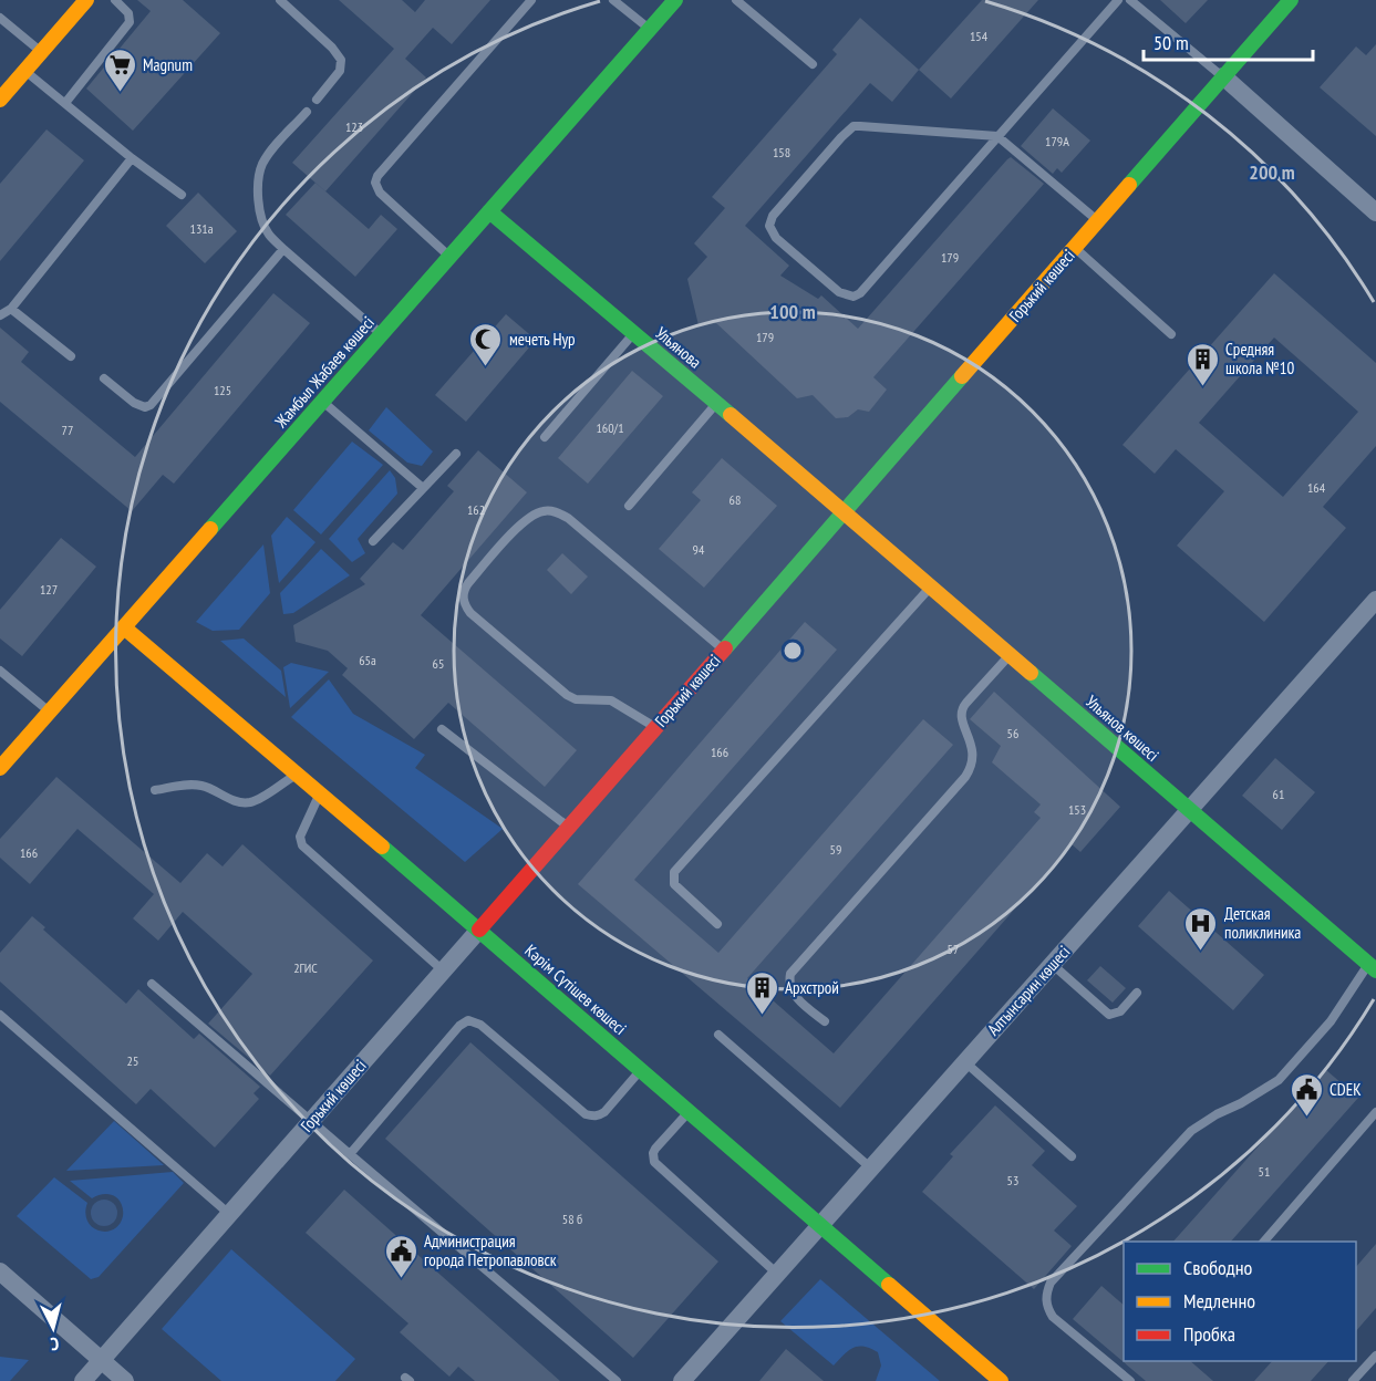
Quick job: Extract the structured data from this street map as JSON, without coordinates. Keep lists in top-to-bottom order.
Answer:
{
  "streets": {
    "main road": [
      "Горький көшесі",
      "Ульянова",
      "Жамбыл Жабаев көшесі",
      "Ульянов көшесі",
      "Кәрім Сүтішев көшесі"
    ],
    "street": ["Алтынсарин көшесі"]
  },
  "crossings": [
    ["Горький көшесі", "Ульянова"],
    ["Горький көшесі", "Ульянов көшесі"],
    ["Горький көшесі", "Кәрім Сүтішев көшесі"],
    ["Ульянова", "Жамбыл Жабаев көшесі"],
    ["Ульянова", "Ульянов көшесі"],
    ["Жамбыл Жабаев көшесі", "Кәрім Сүтішев көшесі"],
    ["Ульянов көшесі", "Алтынсарин көшесі"],
    ["Кәрім Сүтішев көшесі", "Алтынсарин көшесі"]
  ],
  "places": {
    "supermarket": ["Magnum"],
    "mosque": ["мечеть Нур"],
    "building": ["Средняя школа №10", "Архстрой"],
    "hospital": ["Детская поликлиника"],
    "public building": ["CDEK", "Администрация города Петропавловск"]
  },
  "house_numbers": [
    "154",
    "123",
    "179А",
    "158",
    "131а",
    "179",
    "179",
    "125",
    "160/1",
    "77",
    "164",
    "68",
    "162",
    "94",
    "127",
    "65а",
    "65",
    "56",
    "166",
    "61",
    "153",
    "59",
    "166",
    "57",
    "2ГИС",
    "25",
    "51",
    "53",
    "58 б"
  ],
  "legend": ["Свободно", "Медленно", "Пробка"],
  "scale_bar": "50 m",
  "north": "bottom",
  "rings": ["200 m", "100 m"]
}
